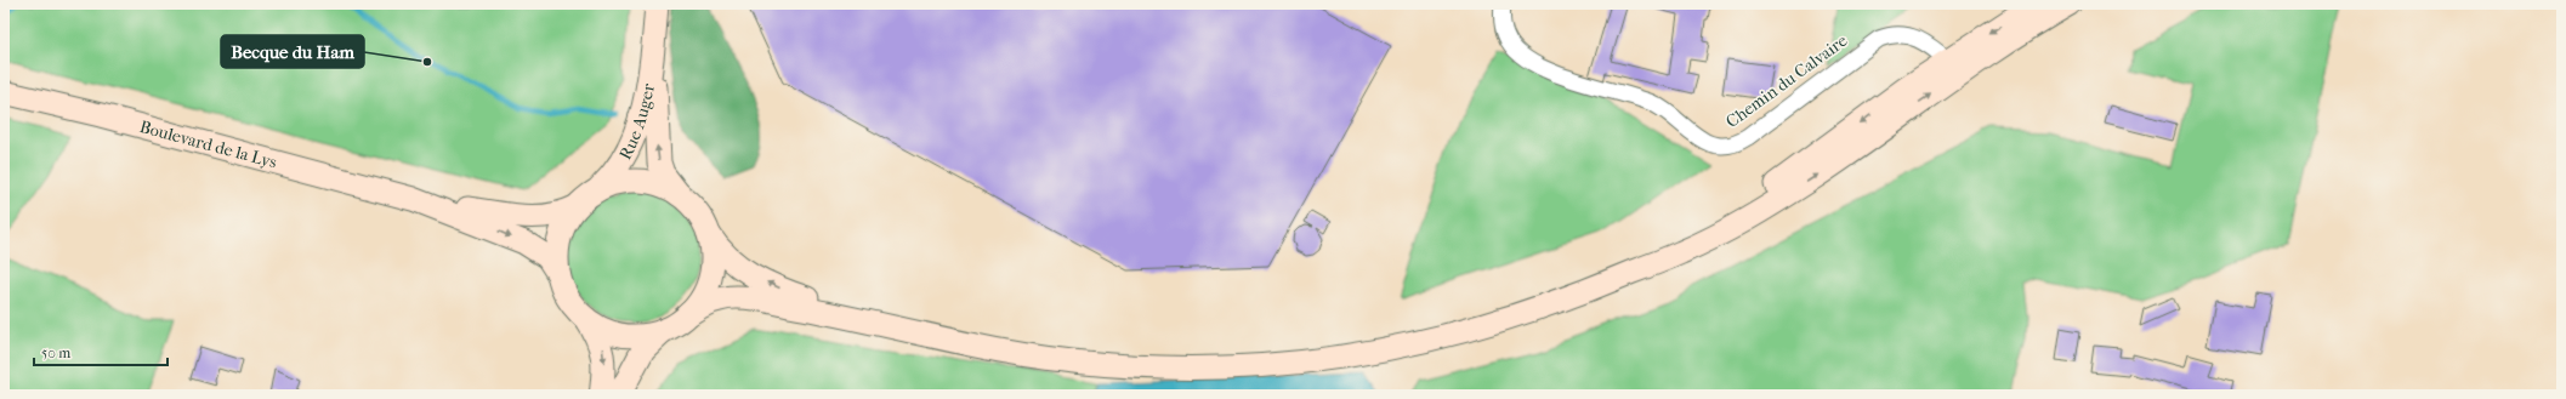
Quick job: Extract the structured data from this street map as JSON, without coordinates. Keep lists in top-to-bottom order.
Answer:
{
  "streets": {
    "main road": ["Rue Auger", "Boulevard de la Lys"],
    "street": ["Chemin du Calvaire"]
  },
  "crossings": [
    ["Rue Auger", "Boulevard de la Lys"]
  ],
  "one_way": ["Rue Auger"],
  "places": ["Becque du Ham"],
  "scale_bar": "50 m"
}
